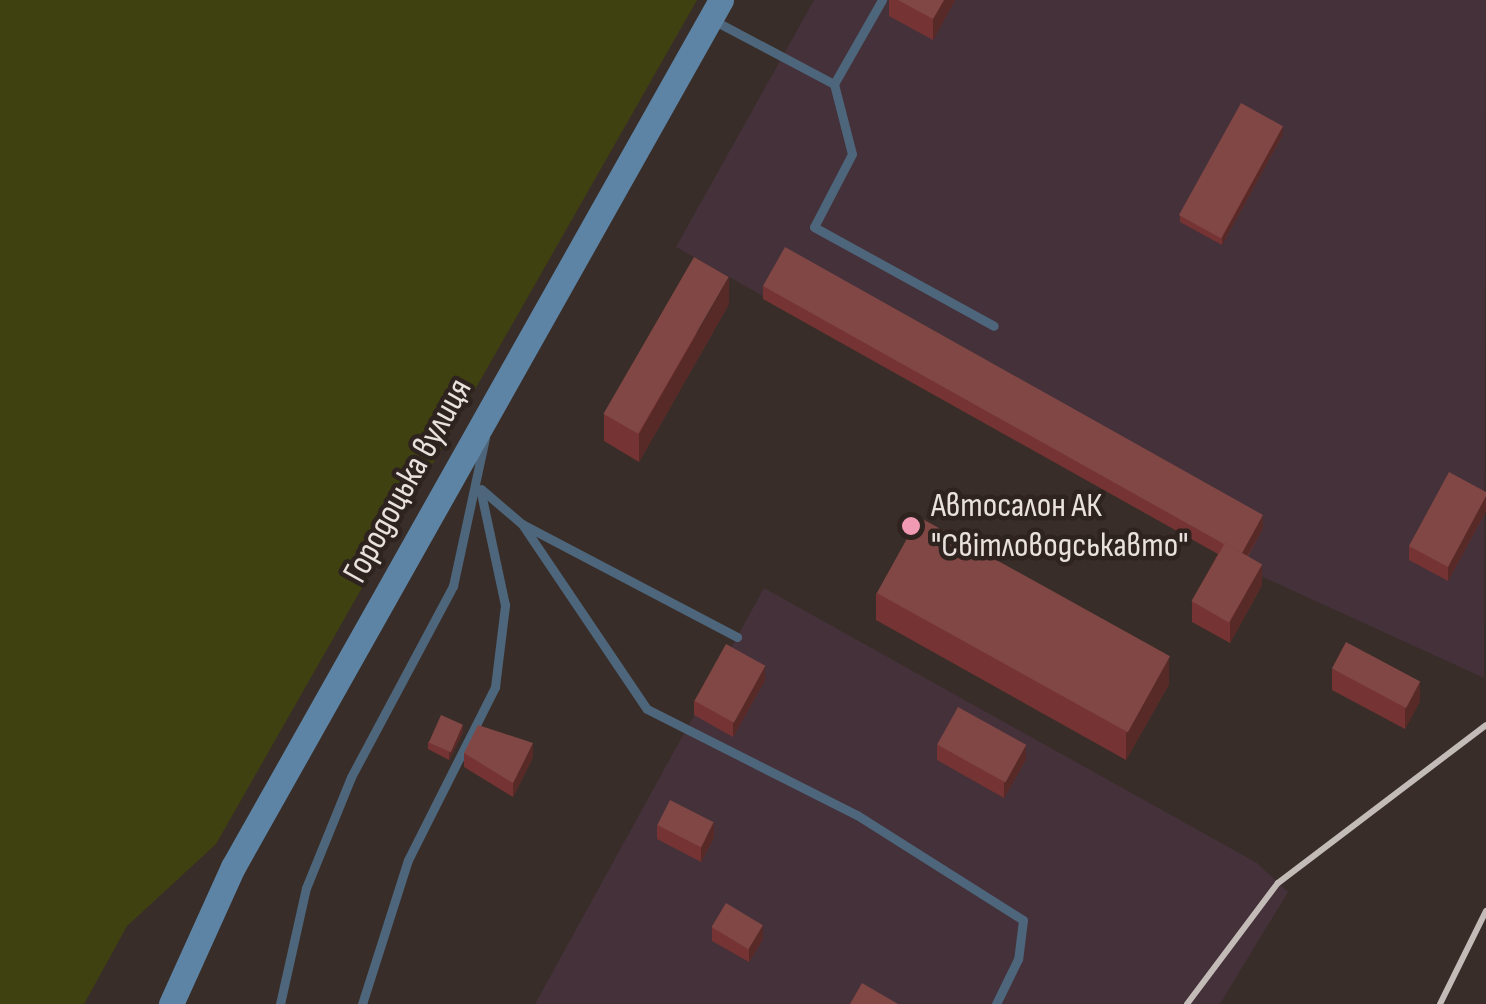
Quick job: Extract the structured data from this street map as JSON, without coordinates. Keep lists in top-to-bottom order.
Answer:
{
  "streets": {
    "main road": ["Городоцька вулиця"]
  },
  "places": ["Автосалон АК \"Світловодськавто\""]
}
